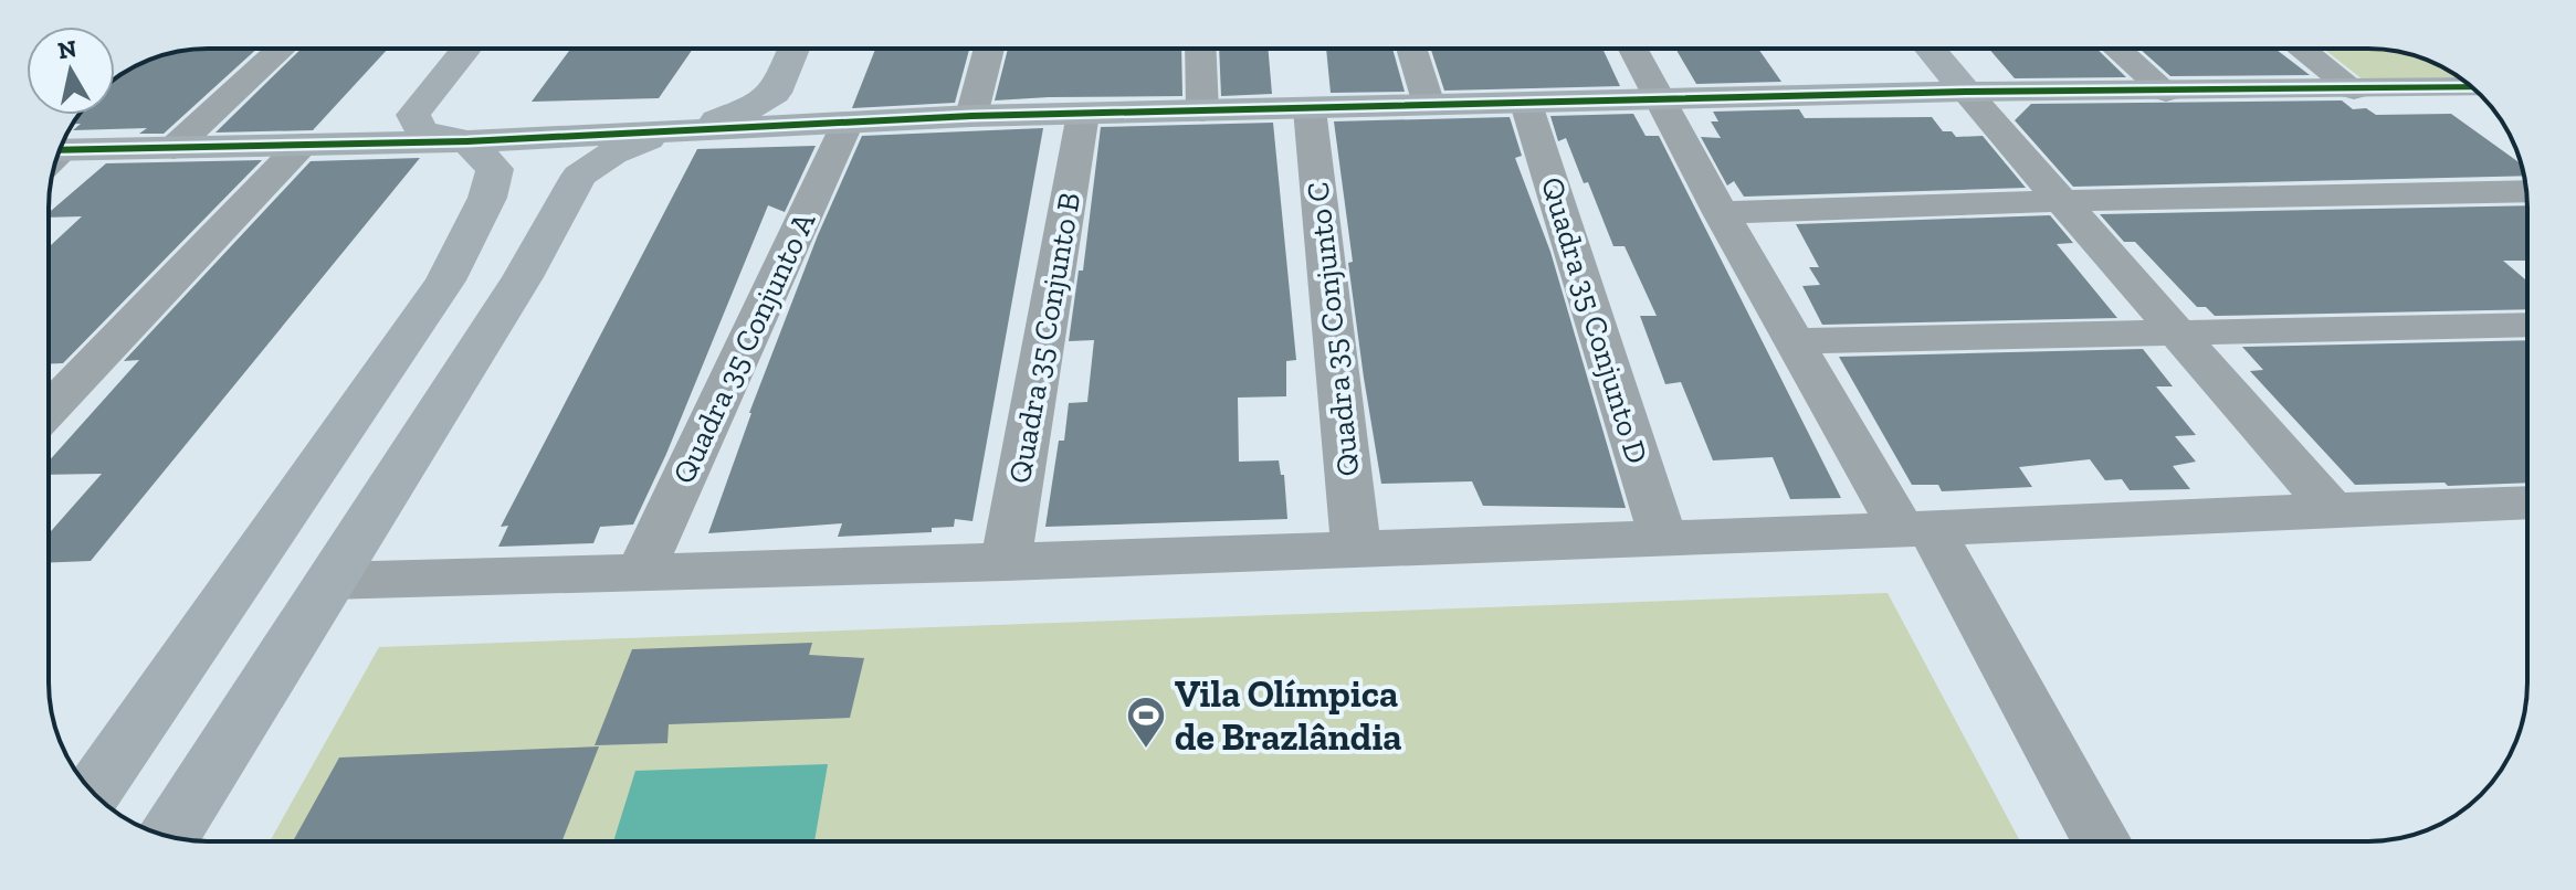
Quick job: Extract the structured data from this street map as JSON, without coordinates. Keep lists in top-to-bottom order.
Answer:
{
  "streets": {
    "street": [
      "Quadra 35 Conjunto D",
      "Quadra 35 Conjunto C",
      "Quadra 35 Conjunto B",
      "Quadra 35 Conjunto A"
    ]
  },
  "places": {
    "sports": ["Vila Olímpica de Brazlândia"]
  },
  "north": "top"
}
